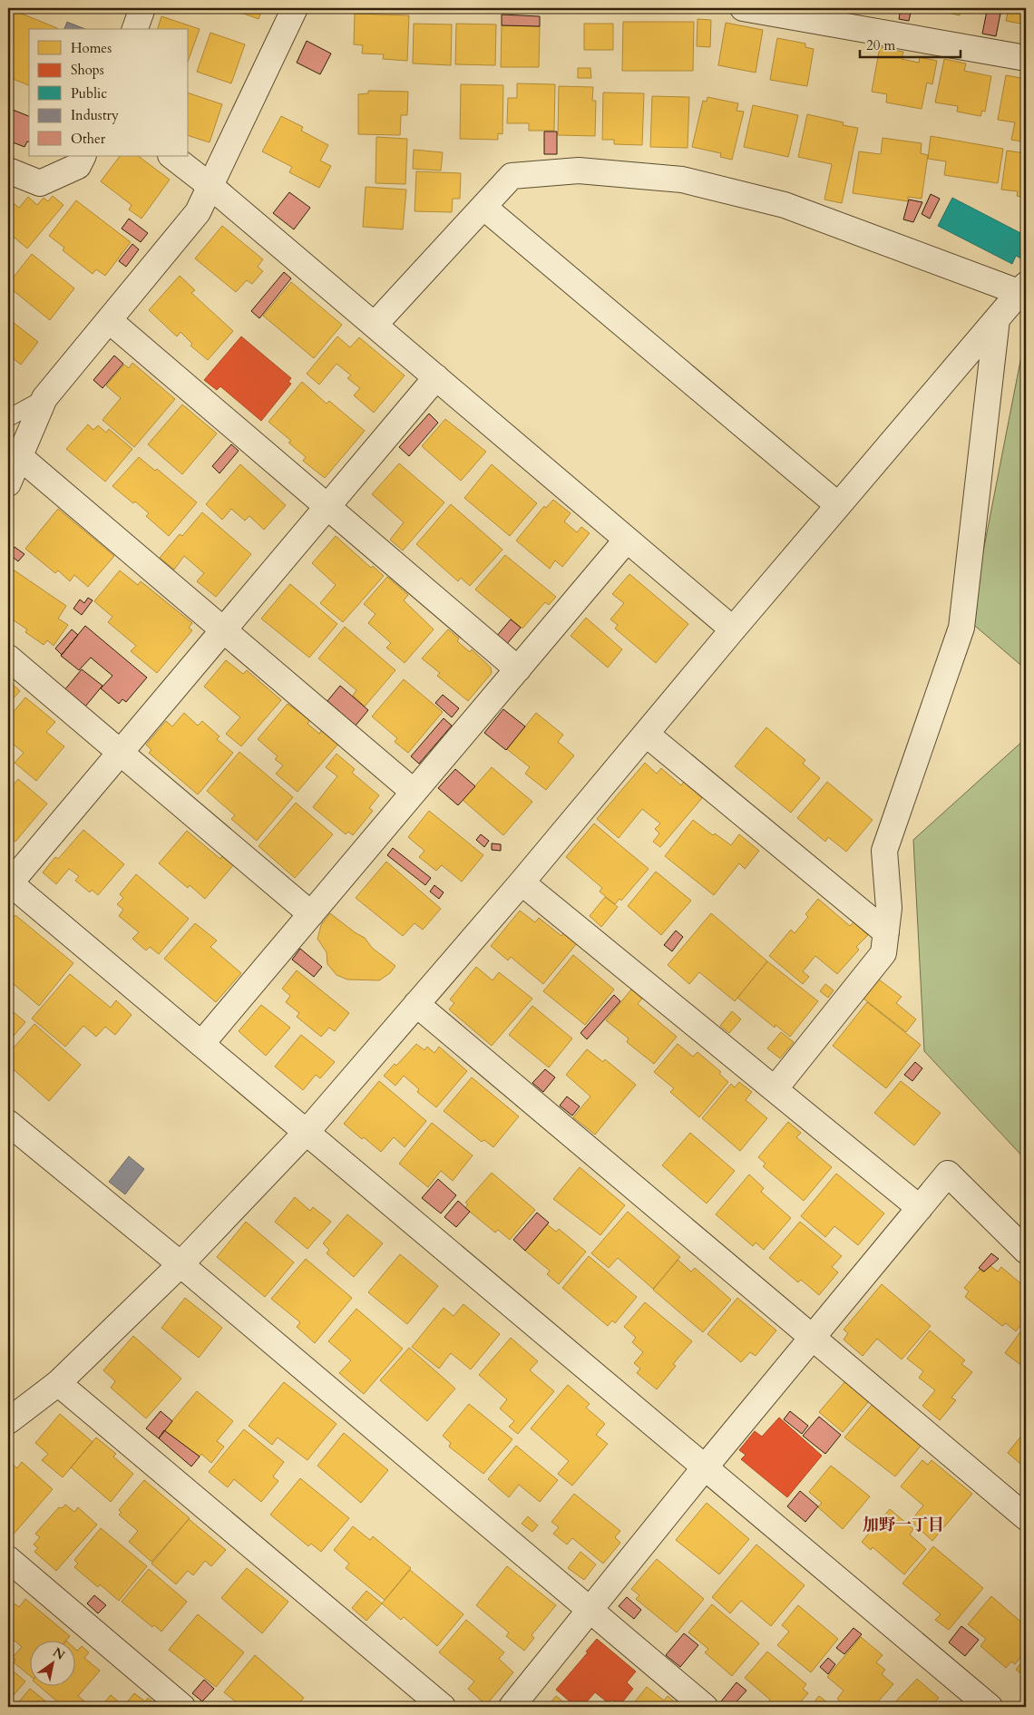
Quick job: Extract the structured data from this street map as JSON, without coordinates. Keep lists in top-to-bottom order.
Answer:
{
  "districts": ["加野一丁目"],
  "legend": [
    "Homes",
    "Shops",
    "Public",
    "Industry",
    "Other"
  ],
  "scale_bar": "20 m",
  "north": "top right"
}
